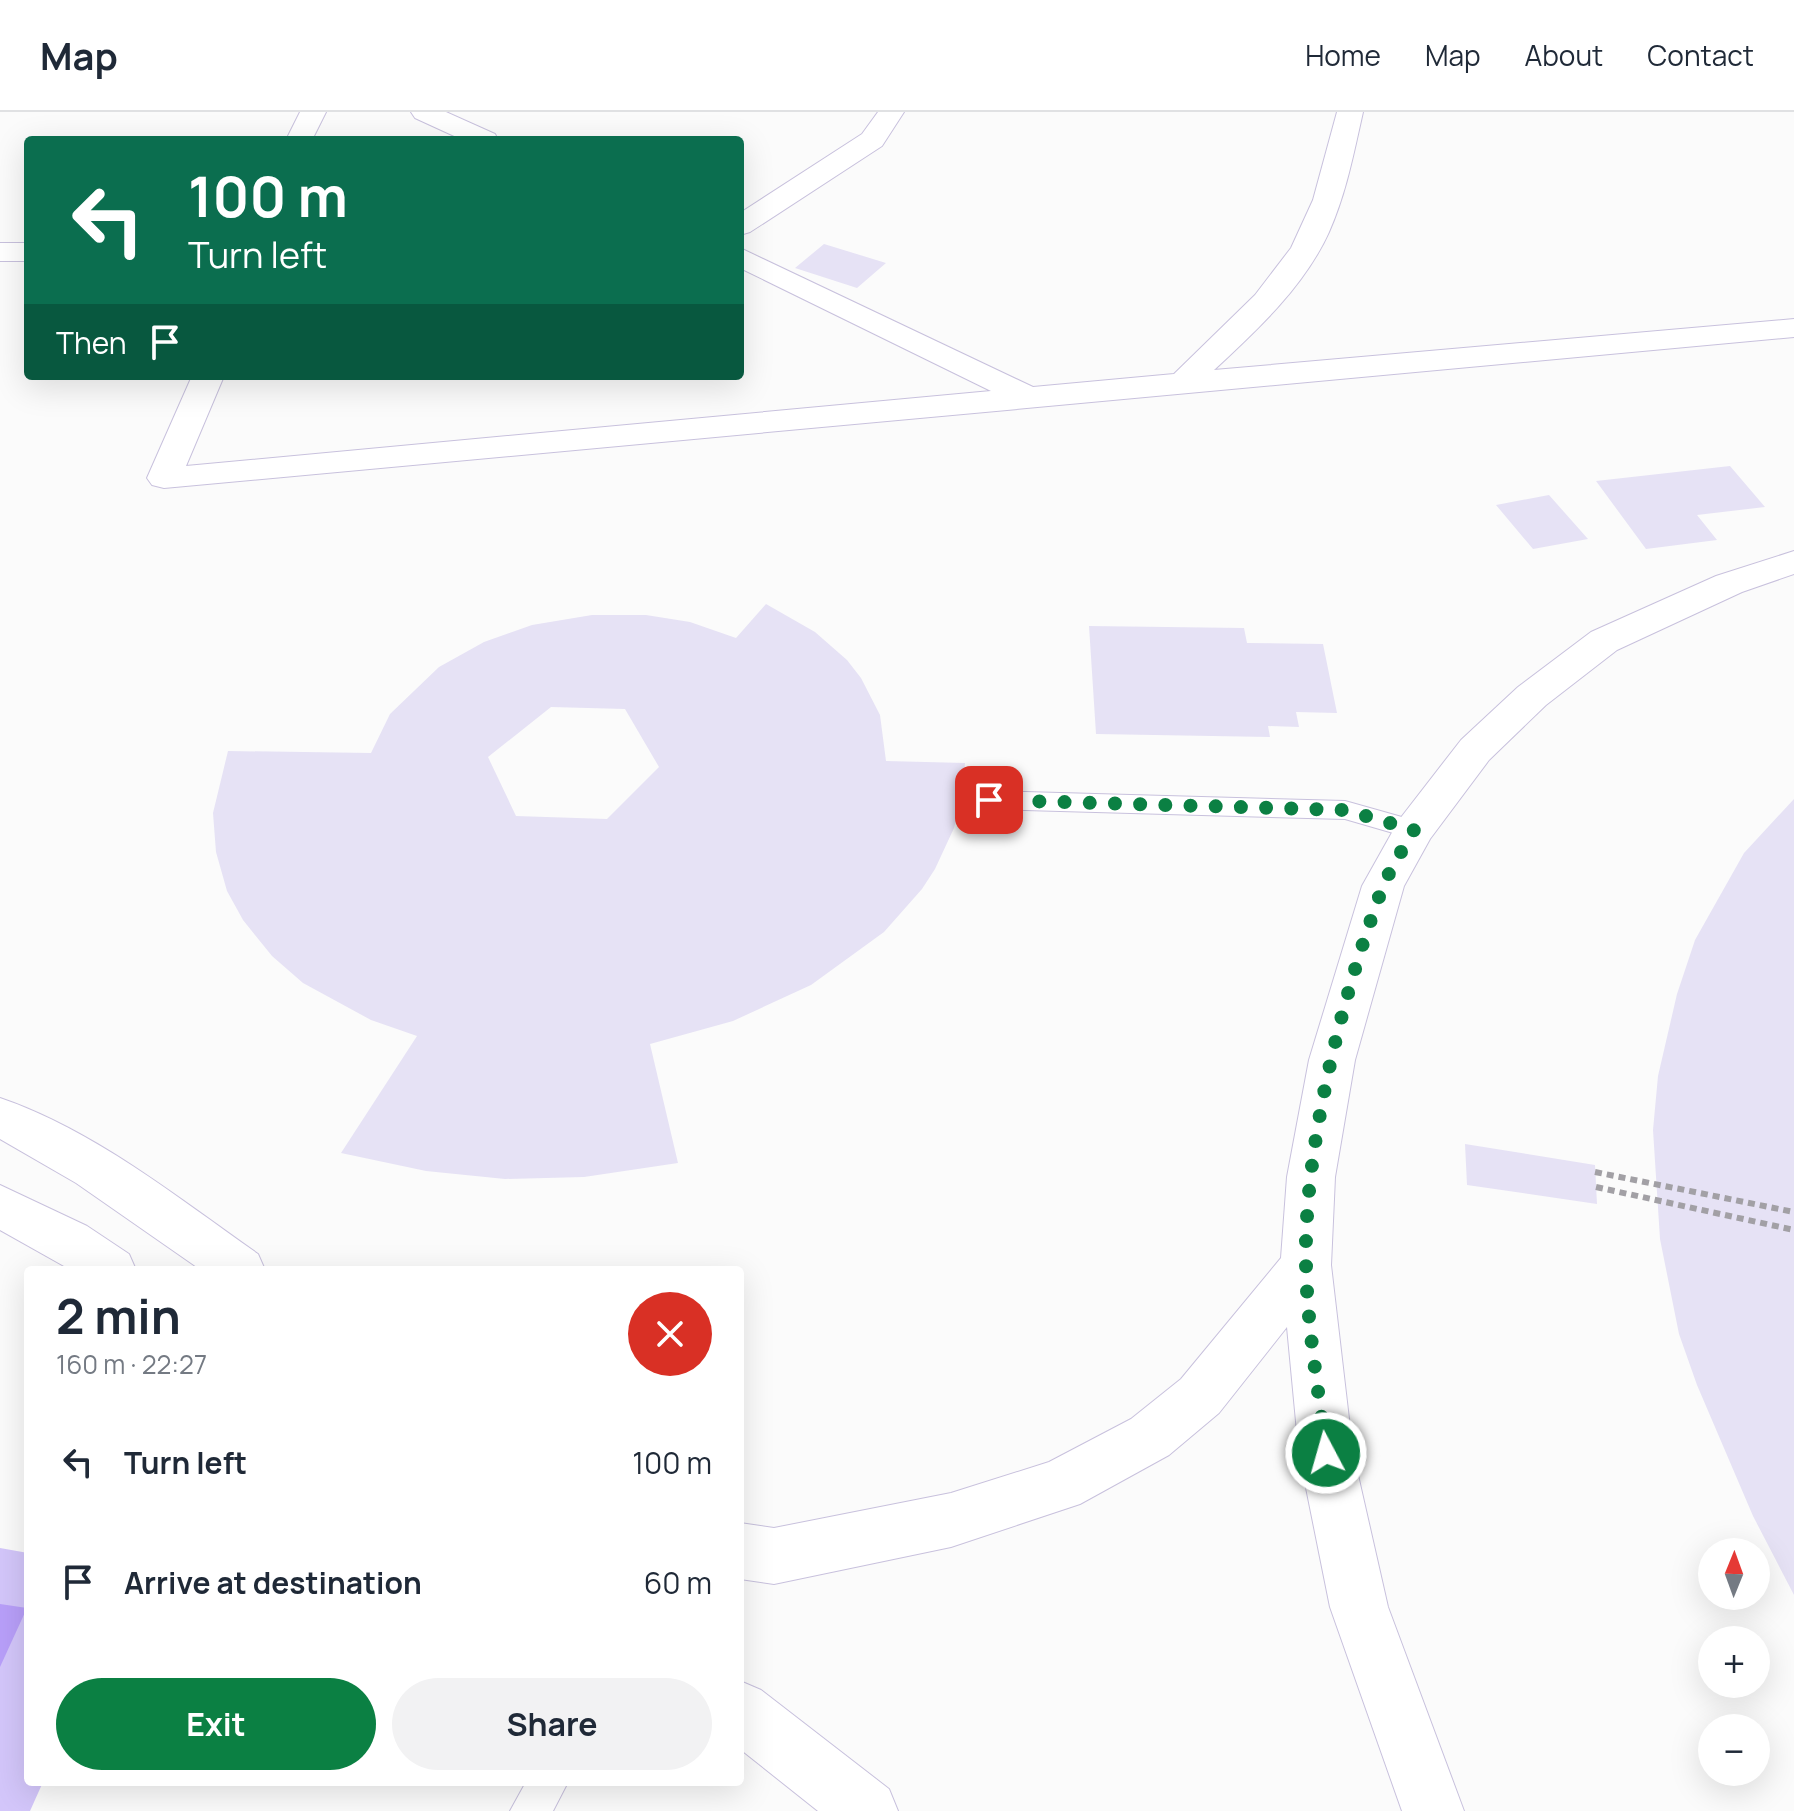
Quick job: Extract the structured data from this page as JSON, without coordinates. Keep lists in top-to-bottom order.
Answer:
{
  "north": "top",
  "page": {
    "header": "Map",
    "nav": [
      "Home",
      "Map",
      "About",
      "Contact"
    ],
    "turn": ["100 m", "Turn left"],
    "then": "Then",
    "heading": ["2 min", "160 m · 22:27"],
    "list": [
      {
        "name": "Turn left",
        "value": "100 m"
      },
      {
        "name": "Arrive at destination",
        "value": "60 m"
      }
    ],
    "map_buttons": ["+", "−"],
    "buttons": ["Exit", "Share"]
  }
}
